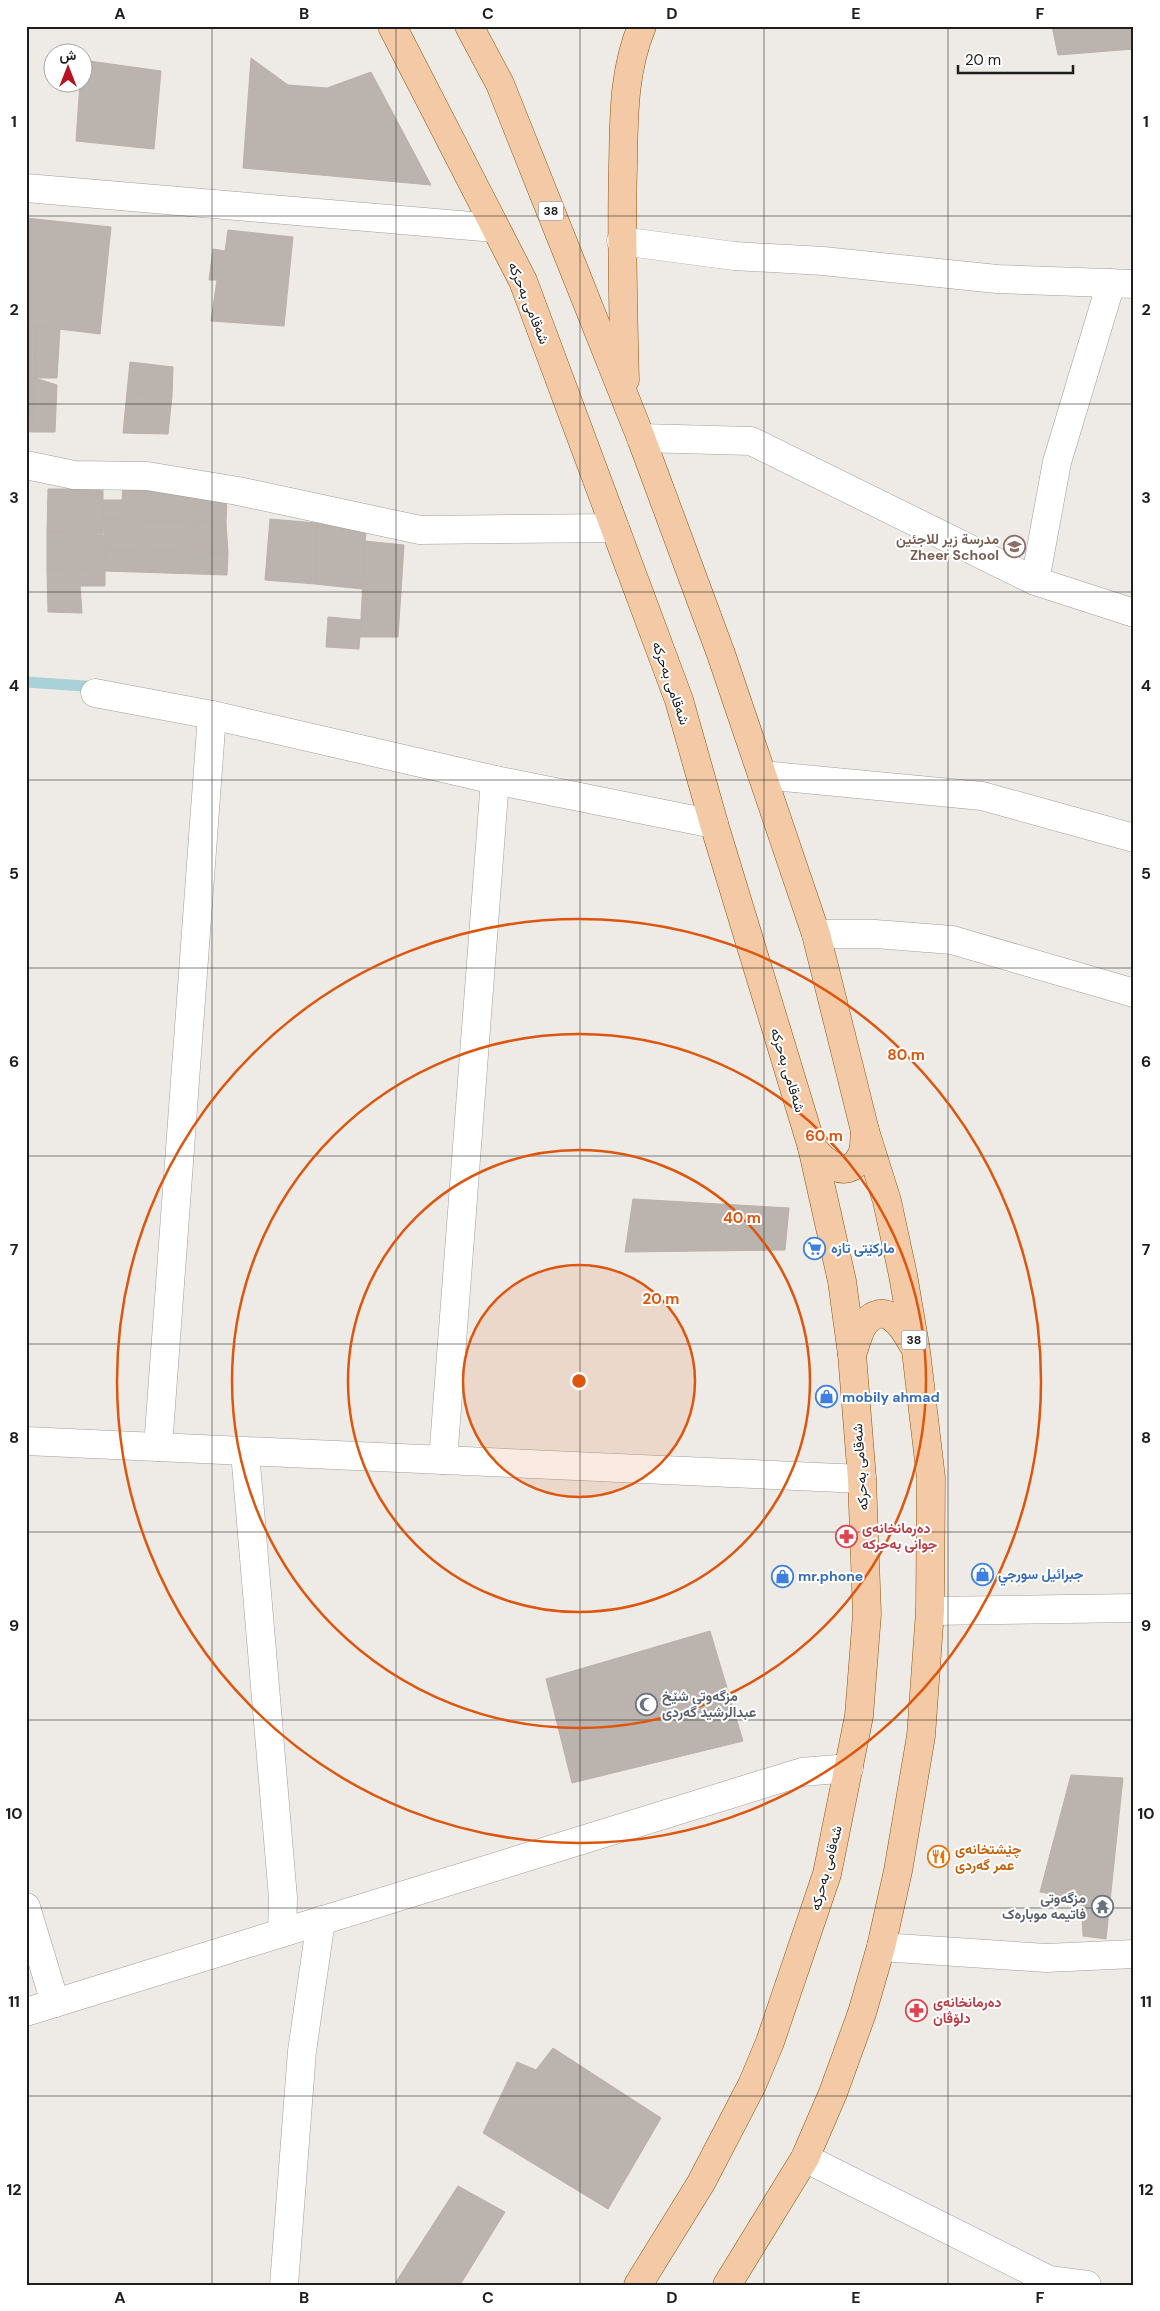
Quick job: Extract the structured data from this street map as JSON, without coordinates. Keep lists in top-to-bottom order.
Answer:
{
  "streets": {
    "main road": ["38", "شەقامی بەحرکە"]
  },
  "places": {
    "school or university": ["مدرسة زير للاجئين Zheer School"],
    "supermarket": ["مارکێتی تازە"],
    "shop": ["mobily ahmad", "جبرائيل سورجي", "mr.phone"],
    "pharmacy": ["دەرمانخانەی جوانی بەحرکە", "دەرمانخانەی دلۆڤان"],
    "mosque": ["مزگەوتی شێخ عبدالرشید گەردی"],
    "restaurant": ["چێشتخانەی عمر گەردی"],
    "temple": ["مزگەوتی فاتیمە موبارەک"]
  },
  "scale_bar": "20 m",
  "north": "top",
  "grid": {
    "columns": [
      "A",
      "B",
      "C",
      "D",
      "E",
      "F"
    ],
    "rows": [
      "1",
      "2",
      "3",
      "4",
      "5",
      "6",
      "7",
      "8",
      "9",
      "10",
      "11",
      "12"
    ]
  },
  "rings": [
    "80 m",
    "60 m",
    "40 m",
    "20 m"
  ]
}
